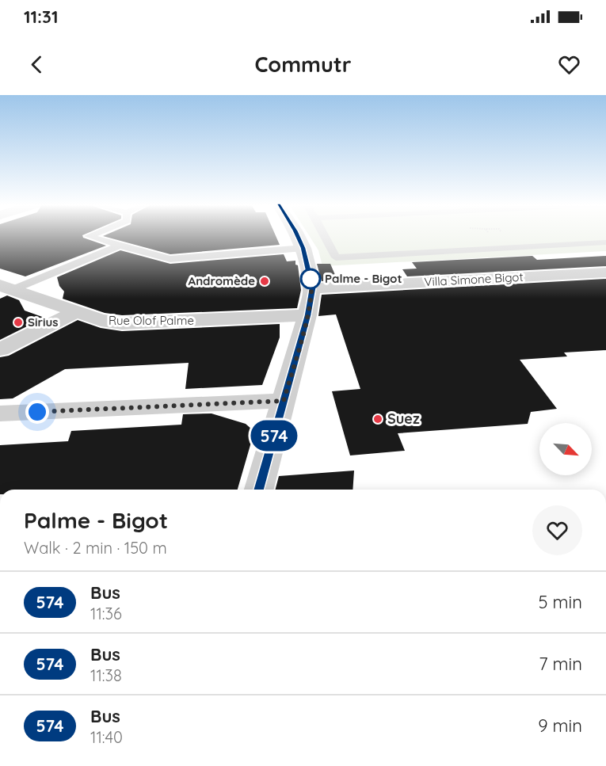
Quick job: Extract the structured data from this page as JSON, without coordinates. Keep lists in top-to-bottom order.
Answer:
{
  "streets": {
    "street": ["Villa Simone Bigot", "Rue Olof Palme"]
  },
  "places": [
    "Palme - Bigot",
    "Andromède",
    "Sirius",
    "Suez"
  ],
  "lines": ["bus line 574"],
  "north": "bottom right",
  "page": {
    "status": "11:31",
    "header": "Commutr",
    "on_map": "574",
    "heading": ["Palme - Bigot", "Walk · 2 min · 150 m"],
    "list": [
      {
        "mark": "574",
        "name": "Bus",
        "note": "11:36",
        "value": "5 min"
      },
      {
        "mark": "574",
        "name": "Bus",
        "note": "11:38",
        "value": "7 min"
      },
      {
        "mark": "574",
        "name": "Bus",
        "note": "11:40",
        "value": "9 min"
      }
    ]
  }
}
